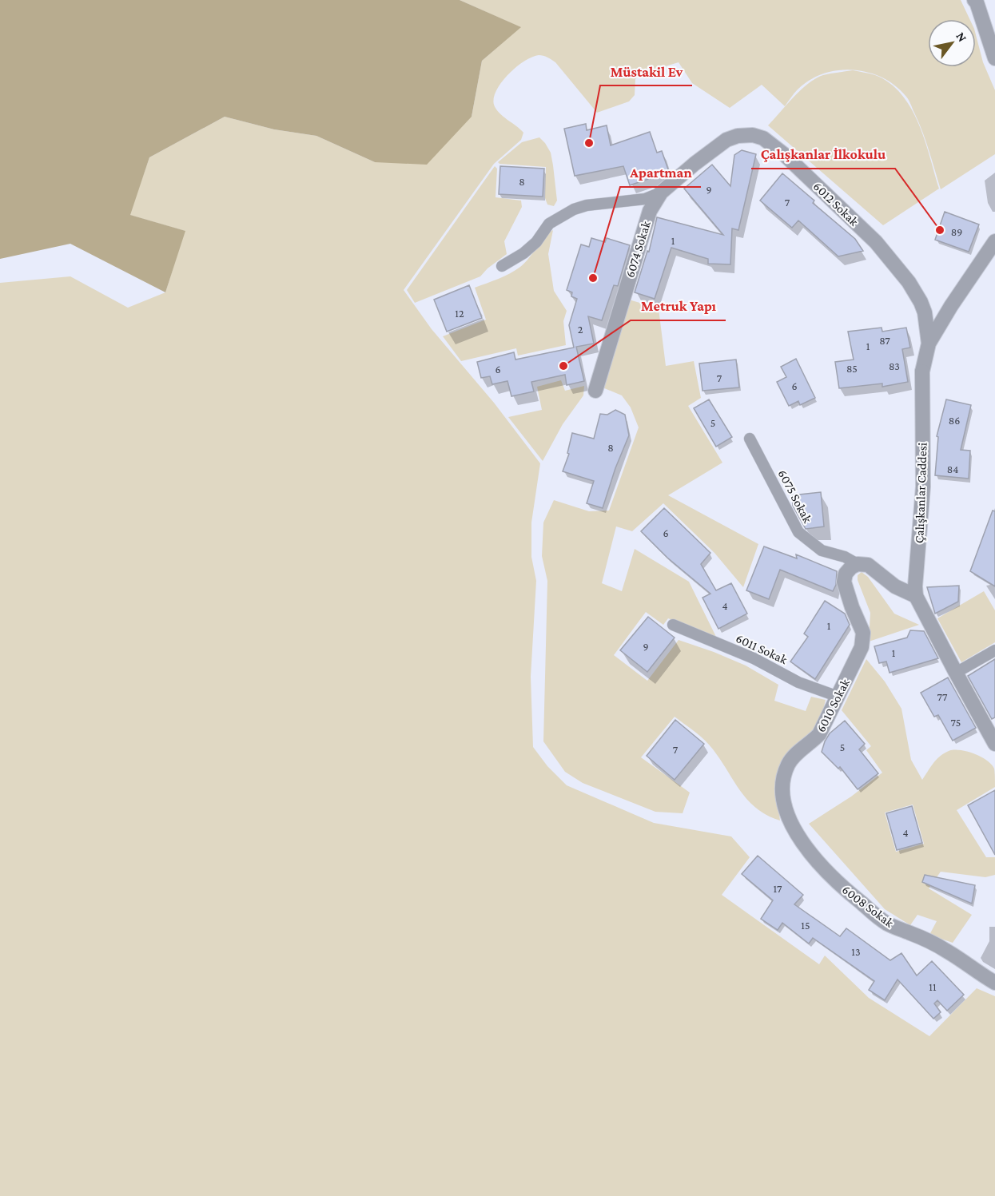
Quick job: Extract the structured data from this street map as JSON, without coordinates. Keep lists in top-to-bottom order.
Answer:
{
  "streets": {
    "street": [
      "6012 Sokak",
      "6074 Sokak",
      "Çalışkanlar Caddesi",
      "6010 Sokak",
      "6008 Sokak"
    ],
    "lane": ["6075 Sokak", "6011 Sokak"]
  },
  "crossings": [
    ["6012 Sokak", "6074 Sokak"],
    ["6012 Sokak", "Çalışkanlar Caddesi"],
    ["6075 Sokak", "6010 Sokak"],
    ["6011 Sokak", "6010 Sokak"],
    ["6010 Sokak", "6008 Sokak"]
  ],
  "places": [
    "Müstakil Ev",
    "Çalışkanlar İlkokulu",
    "Apartman",
    "Metruk Yapı"
  ],
  "house_numbers": [
    "8",
    "9",
    "7",
    "89",
    "1",
    "12",
    "2",
    "87",
    "1",
    "83",
    "85",
    "6",
    "7",
    "6",
    "86",
    "5",
    "8",
    "84",
    "6",
    "4",
    "1",
    "9",
    "1",
    "77",
    "75",
    "5",
    "7",
    "4",
    "17",
    "15",
    "13",
    "11"
  ],
  "north": "top right"
}
